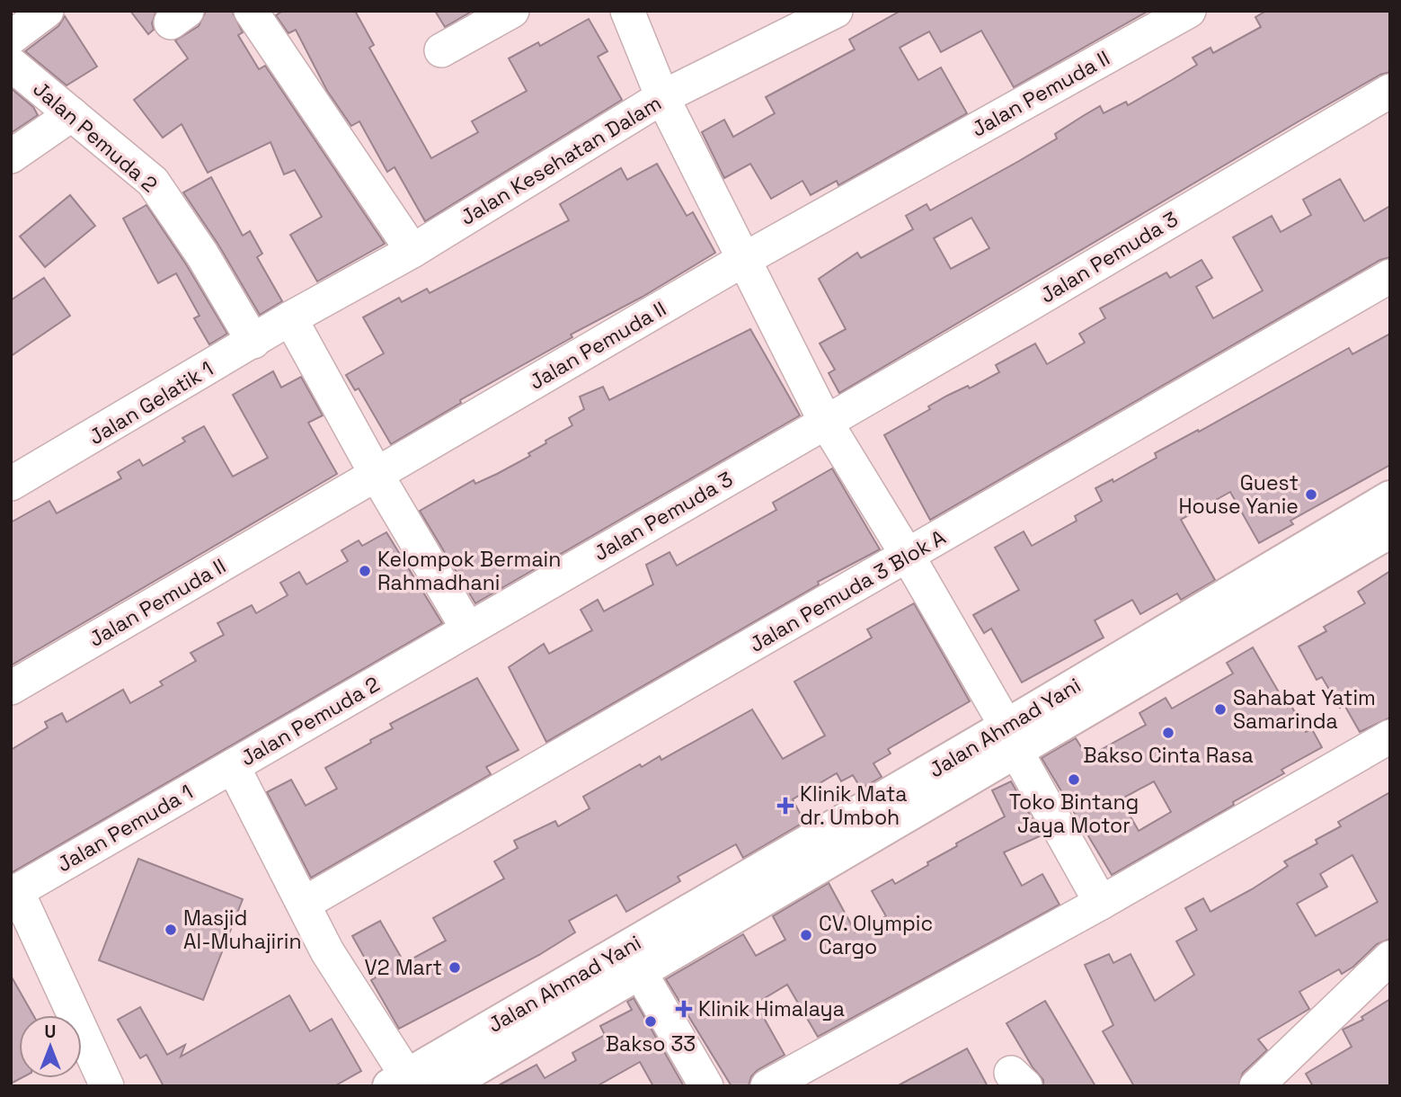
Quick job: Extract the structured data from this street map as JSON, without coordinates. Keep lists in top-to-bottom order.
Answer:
{
  "streets": {
    "main road": ["Jalan Ahmad Yani"],
    "street": [
      "Jalan Pemuda II",
      "Jalan Pemuda 2",
      "Jalan Kesehatan Dalam",
      "Jalan Pemuda 3",
      "Jalan Gelatik 1",
      "Jalan Pemuda 3 Blok A",
      "Jalan Pemuda 1"
    ]
  },
  "crossings": [
    ["Jalan Pemuda 2", "Jalan Pemuda 3"],
    ["Jalan Pemuda 2", "Jalan Gelatik 1"],
    ["Jalan Pemuda 2", "Jalan Pemuda 3 Blok A"],
    ["Jalan Pemuda 2", "Jalan Ahmad Yani"],
    ["Jalan Pemuda 2", "Jalan Pemuda 1"],
    ["Jalan Kesehatan Dalam", "Jalan Gelatik 1"]
  ],
  "places": {
    "other": [
      "Guest House Yanie",
      "Kelompok Bermain Rahmadhani",
      "Sahabat Yatim Samarinda",
      "Bakso Cinta Rasa",
      "Toko Bintang Jaya Motor",
      "Masjid Al-Muhajirin",
      "CV. Olympic Cargo",
      "V2 Mart",
      "Bakso 33"
    ],
    "health": ["Klinik Mata dr. Umboh", "Klinik Himalaya"]
  },
  "north": "top"
}
